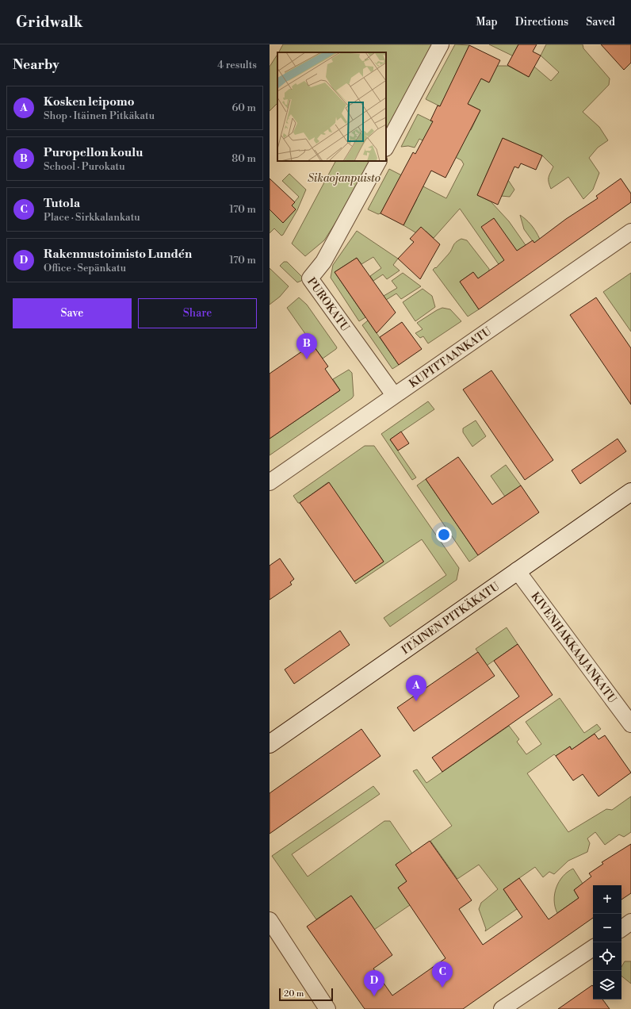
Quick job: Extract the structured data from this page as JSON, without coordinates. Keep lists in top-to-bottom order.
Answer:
{
  "streets": {
    "main road": ["ITÄINEN PITKÄKATU"],
    "street": ["PUROKATU", "KUPITTAANKATU", "KIVENHAKKAAJANKATU"]
  },
  "crossings": [
    ["PUROKATU", "KUPITTAANKATU"],
    ["ITÄINEN PITKÄKATU", "KIVENHAKKAAJANKATU"]
  ],
  "parks": ["Sikaojanpuisto"],
  "scale_bar": "20 m",
  "page": {
    "header": "Gridwalk",
    "nav": ["Map", "Directions", "Saved"],
    "heading": ["Nearby", "4 results"],
    "list": [
      {
        "mark": "A",
        "name": "Kosken leipomo",
        "note": "Shop · Itäinen Pitkäkatu",
        "value": "60 m"
      },
      {
        "mark": "B",
        "name": "Puropellon koulu",
        "note": "School · Purokatu",
        "value": "80 m"
      },
      {
        "mark": "C",
        "name": "Tutola",
        "note": "Place · Sirkkalankatu",
        "value": "170 m"
      },
      {
        "mark": "D",
        "name": "Rakennustoimisto Lundén",
        "note": "Office · Sepänkatu",
        "value": "170 m"
      }
    ],
    "buttons": ["Save", "Share"],
    "pins": [
      "B",
      "A",
      "C",
      "D"
    ],
    "map_buttons": ["+", "−"],
    "scale": "20 m"
  }
}
